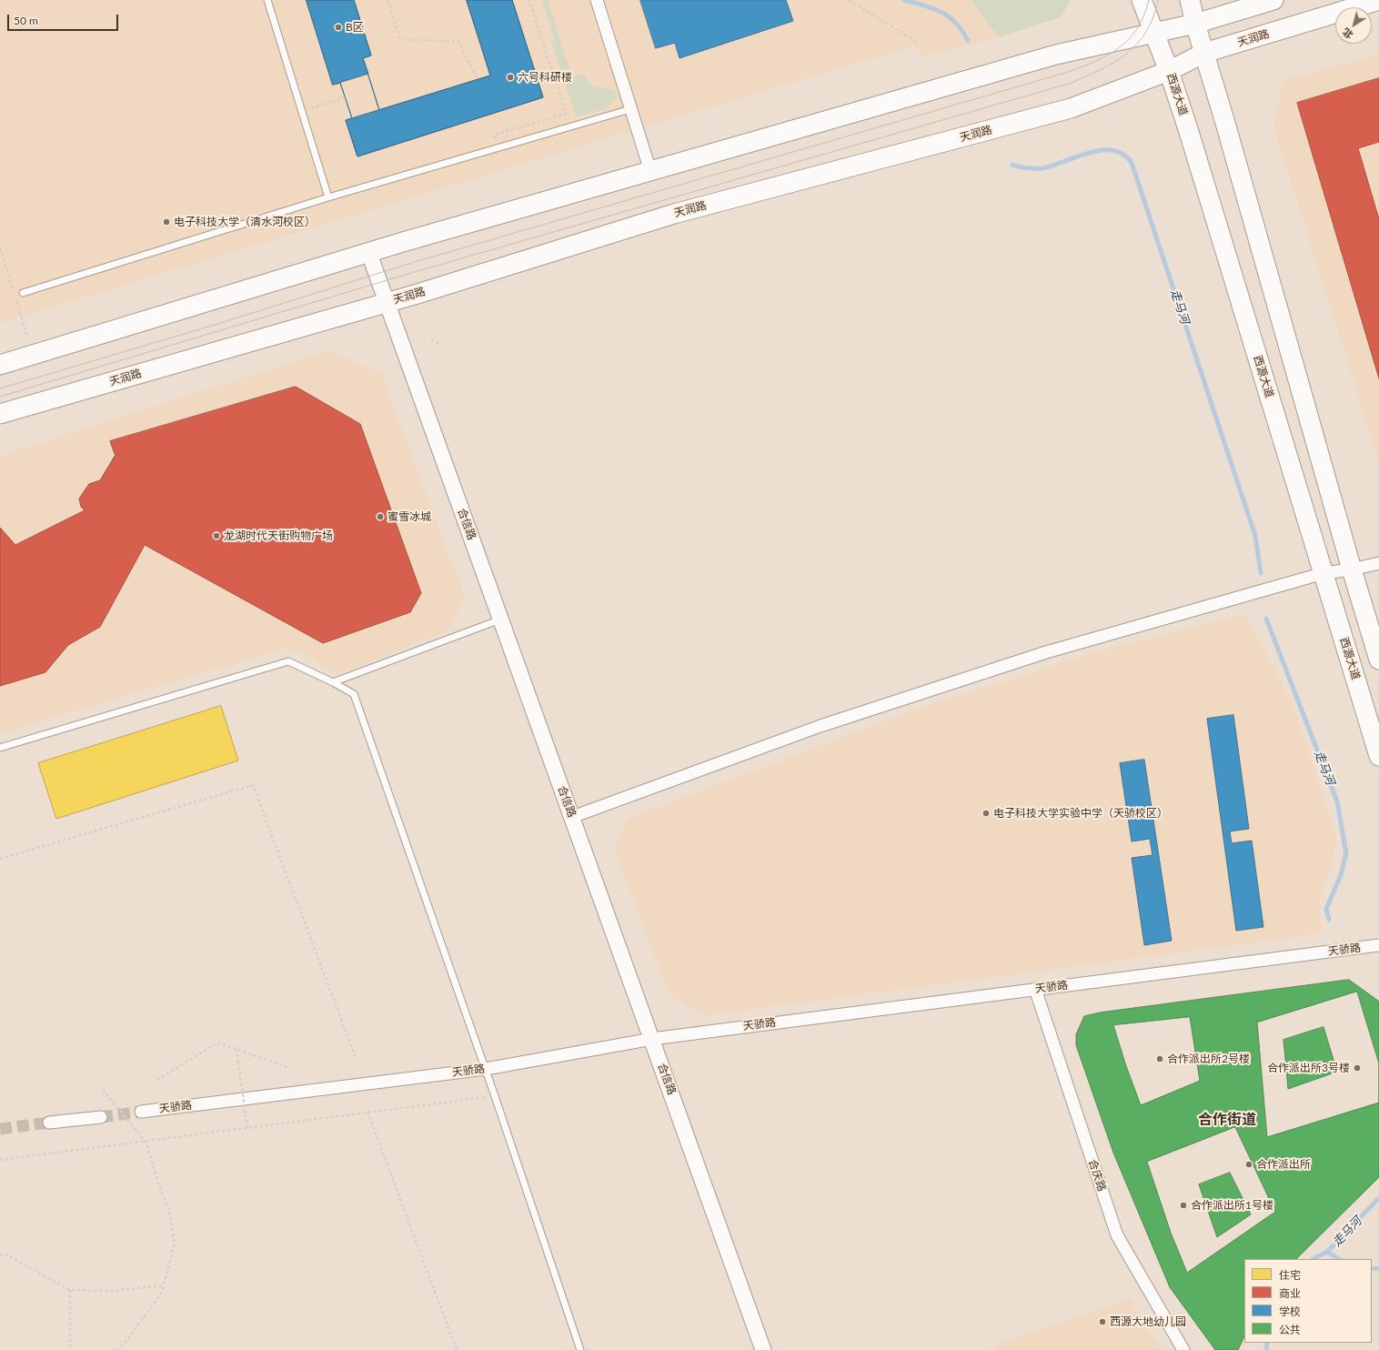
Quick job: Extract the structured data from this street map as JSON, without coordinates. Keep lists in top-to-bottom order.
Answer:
{
  "streets": {
    "main road": ["天润路", "西源大道"],
    "street": ["合信路", "天骄路", "合庆路"]
  },
  "crossings": [
    ["天润路", "西源大道"],
    ["天润路", "合信路"],
    ["合信路", "天骄路"],
    ["天骄路", "合庆路"]
  ],
  "districts": ["合作街道"],
  "water": ["走马河"],
  "places": [
    "B区",
    "六号科研楼",
    "电子科技大学（清水河校区）",
    "蜜雪冰城",
    "龙湖时代天街购物广场",
    "电子科技大学实验中学（天骄校区）",
    "合作派出所2号楼",
    "合作派出所3号楼",
    "合作派出所",
    "合作派出所1号楼",
    "西源大地幼儿园"
  ],
  "legend": [
    "住宅",
    "商业",
    "学校",
    "公共"
  ],
  "scale_bar": "50 m",
  "north": "bottom left"
}
